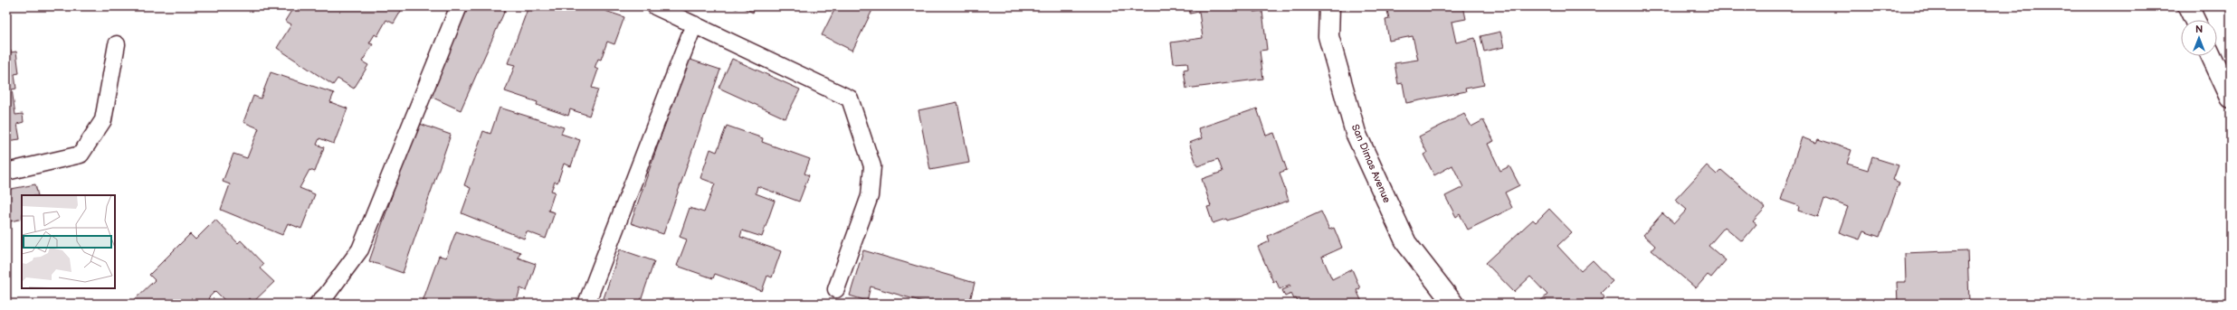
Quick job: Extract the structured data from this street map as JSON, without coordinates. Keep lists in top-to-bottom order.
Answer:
{
  "streets": {
    "street": ["San Dimas Avenue"]
  },
  "north": "top"
}
